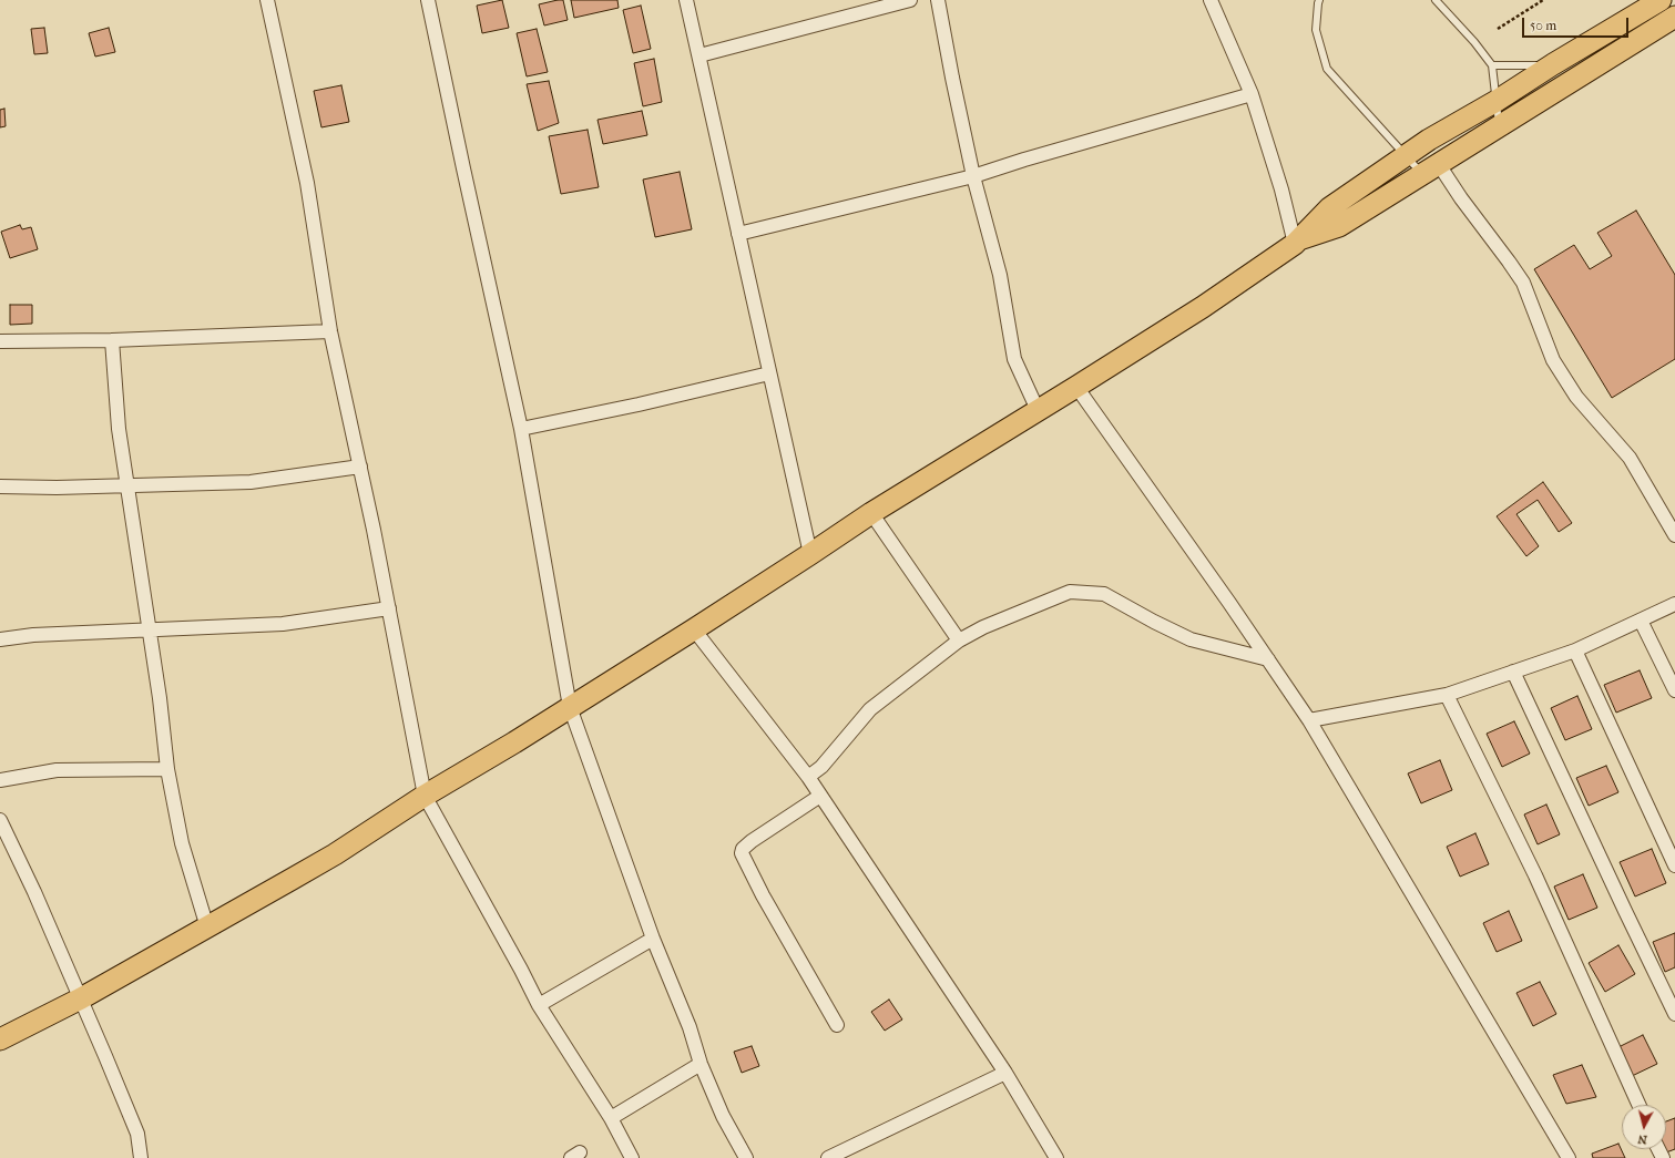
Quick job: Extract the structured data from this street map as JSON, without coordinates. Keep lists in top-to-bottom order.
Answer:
{
  "scale_bar": "50 m",
  "north": "bottom"
}
